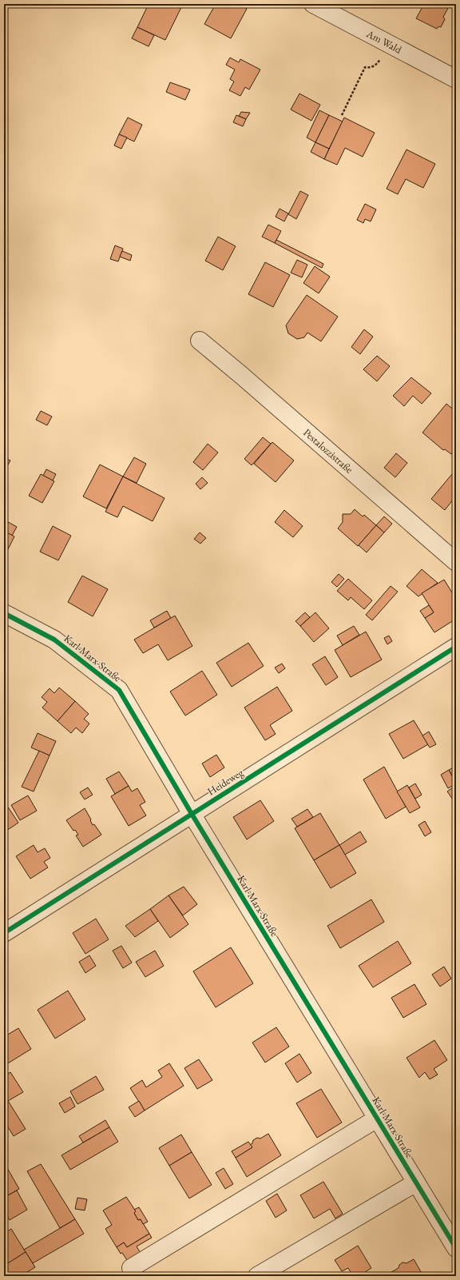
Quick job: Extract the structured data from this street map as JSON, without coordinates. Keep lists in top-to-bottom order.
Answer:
{
  "streets": {
    "street": [
      "Am Wald",
      "Pestalozzistraße",
      "Karl-Marx-Straße",
      "Heideweg"
    ]
  },
  "crossings": [
    ["Karl-Marx-Straße", "Heideweg"]
  ]
}
